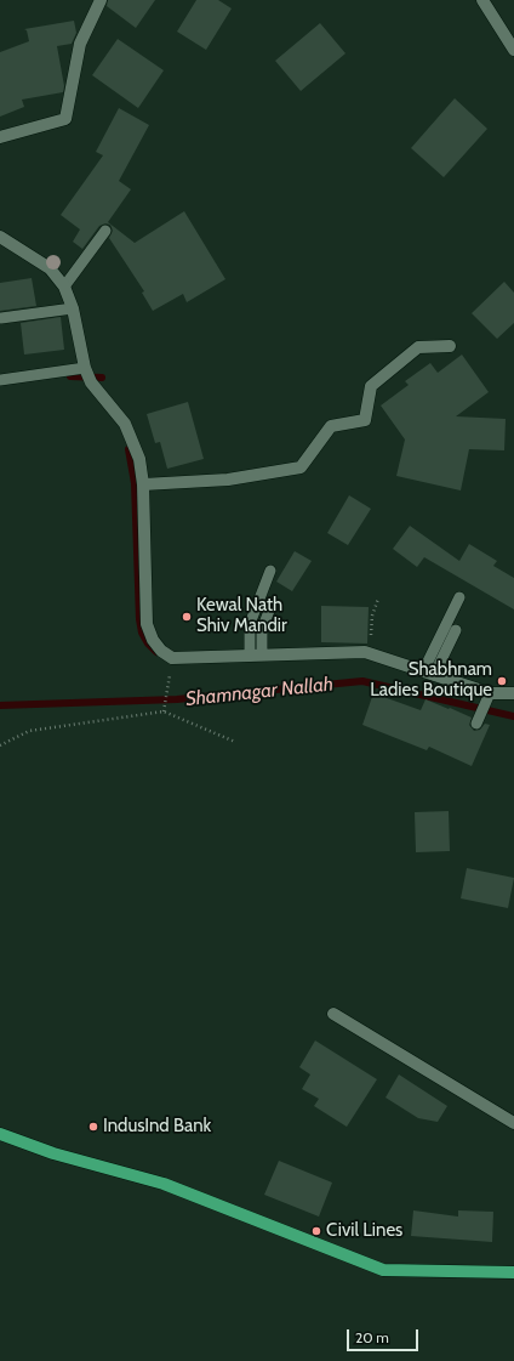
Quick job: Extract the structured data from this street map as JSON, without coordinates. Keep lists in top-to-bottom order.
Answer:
{
  "water": ["Shamnagar Nallah"],
  "places": [
    "Kewal Nath Shiv Mandir",
    "Shabhnam Ladies Boutique",
    "IndusInd Bank",
    "Civil Lines"
  ],
  "scale_bar": "20 m"
}
